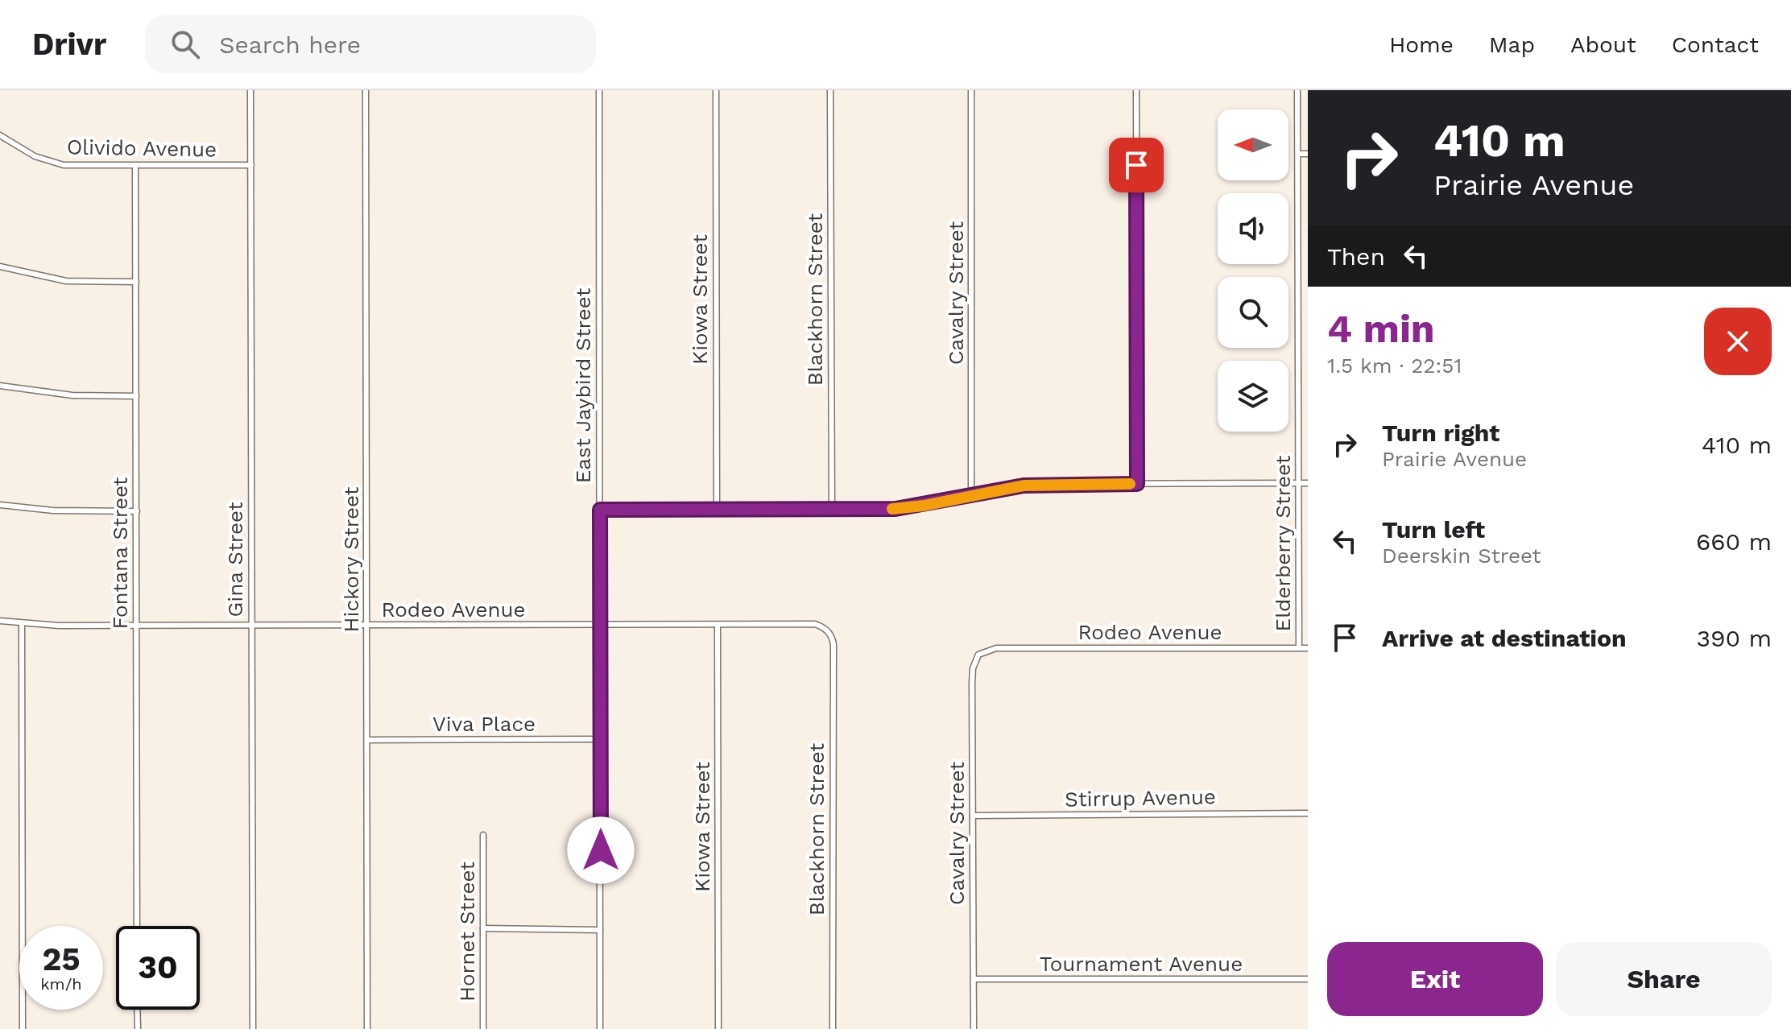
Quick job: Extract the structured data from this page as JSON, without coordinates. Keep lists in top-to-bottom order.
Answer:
{
  "streets": {
    "street": [
      "Olivido Avenue",
      "Cavalry Street",
      "Kiowa Street",
      "Blackhorn Street",
      "East Jaybird Street",
      "Elderberry Street",
      "Fontana Street",
      "Gina Street",
      "Hickory Street",
      "Rodeo Avenue",
      "Viva Place",
      "Stirrup Avenue",
      "Hornet Street",
      "Tournament Avenue"
    ]
  },
  "crossings": [
    ["Olivido Avenue", "Fontana Street"],
    ["Olivido Avenue", "Gina Street"],
    ["Cavalry Street", "Rodeo Avenue"],
    ["Cavalry Street", "Stirrup Avenue"],
    ["Cavalry Street", "Tournament Avenue"],
    ["Kiowa Street", "Rodeo Avenue"],
    ["Blackhorn Street", "Rodeo Avenue"],
    ["East Jaybird Street", "Rodeo Avenue"],
    ["East Jaybird Street", "Viva Place"],
    ["Elderberry Street", "Rodeo Avenue"],
    ["Fontana Street", "Rodeo Avenue"],
    ["Gina Street", "Rodeo Avenue"],
    ["Hickory Street", "Rodeo Avenue"],
    ["Hickory Street", "Viva Place"]
  ],
  "north": "left",
  "page": {
    "header": "Drivr",
    "search": "Search here",
    "nav": [
      "Home",
      "Map",
      "About",
      "Contact"
    ],
    "turn": ["410 m", "Prairie Avenue"],
    "then": "Then",
    "heading": ["4 min", "1.5 km · 22:51"],
    "list": [
      {
        "name": "Turn right",
        "note": "Prairie Avenue",
        "value": "410 m"
      },
      {
        "name": "Turn left",
        "note": "Deerskin Street",
        "value": "660 m"
      },
      {
        "name": "Arrive at destination",
        "value": "390 m"
      }
    ],
    "speed": "25 km/h",
    "limit": "30",
    "buttons": ["Exit", "Share"]
  }
}
